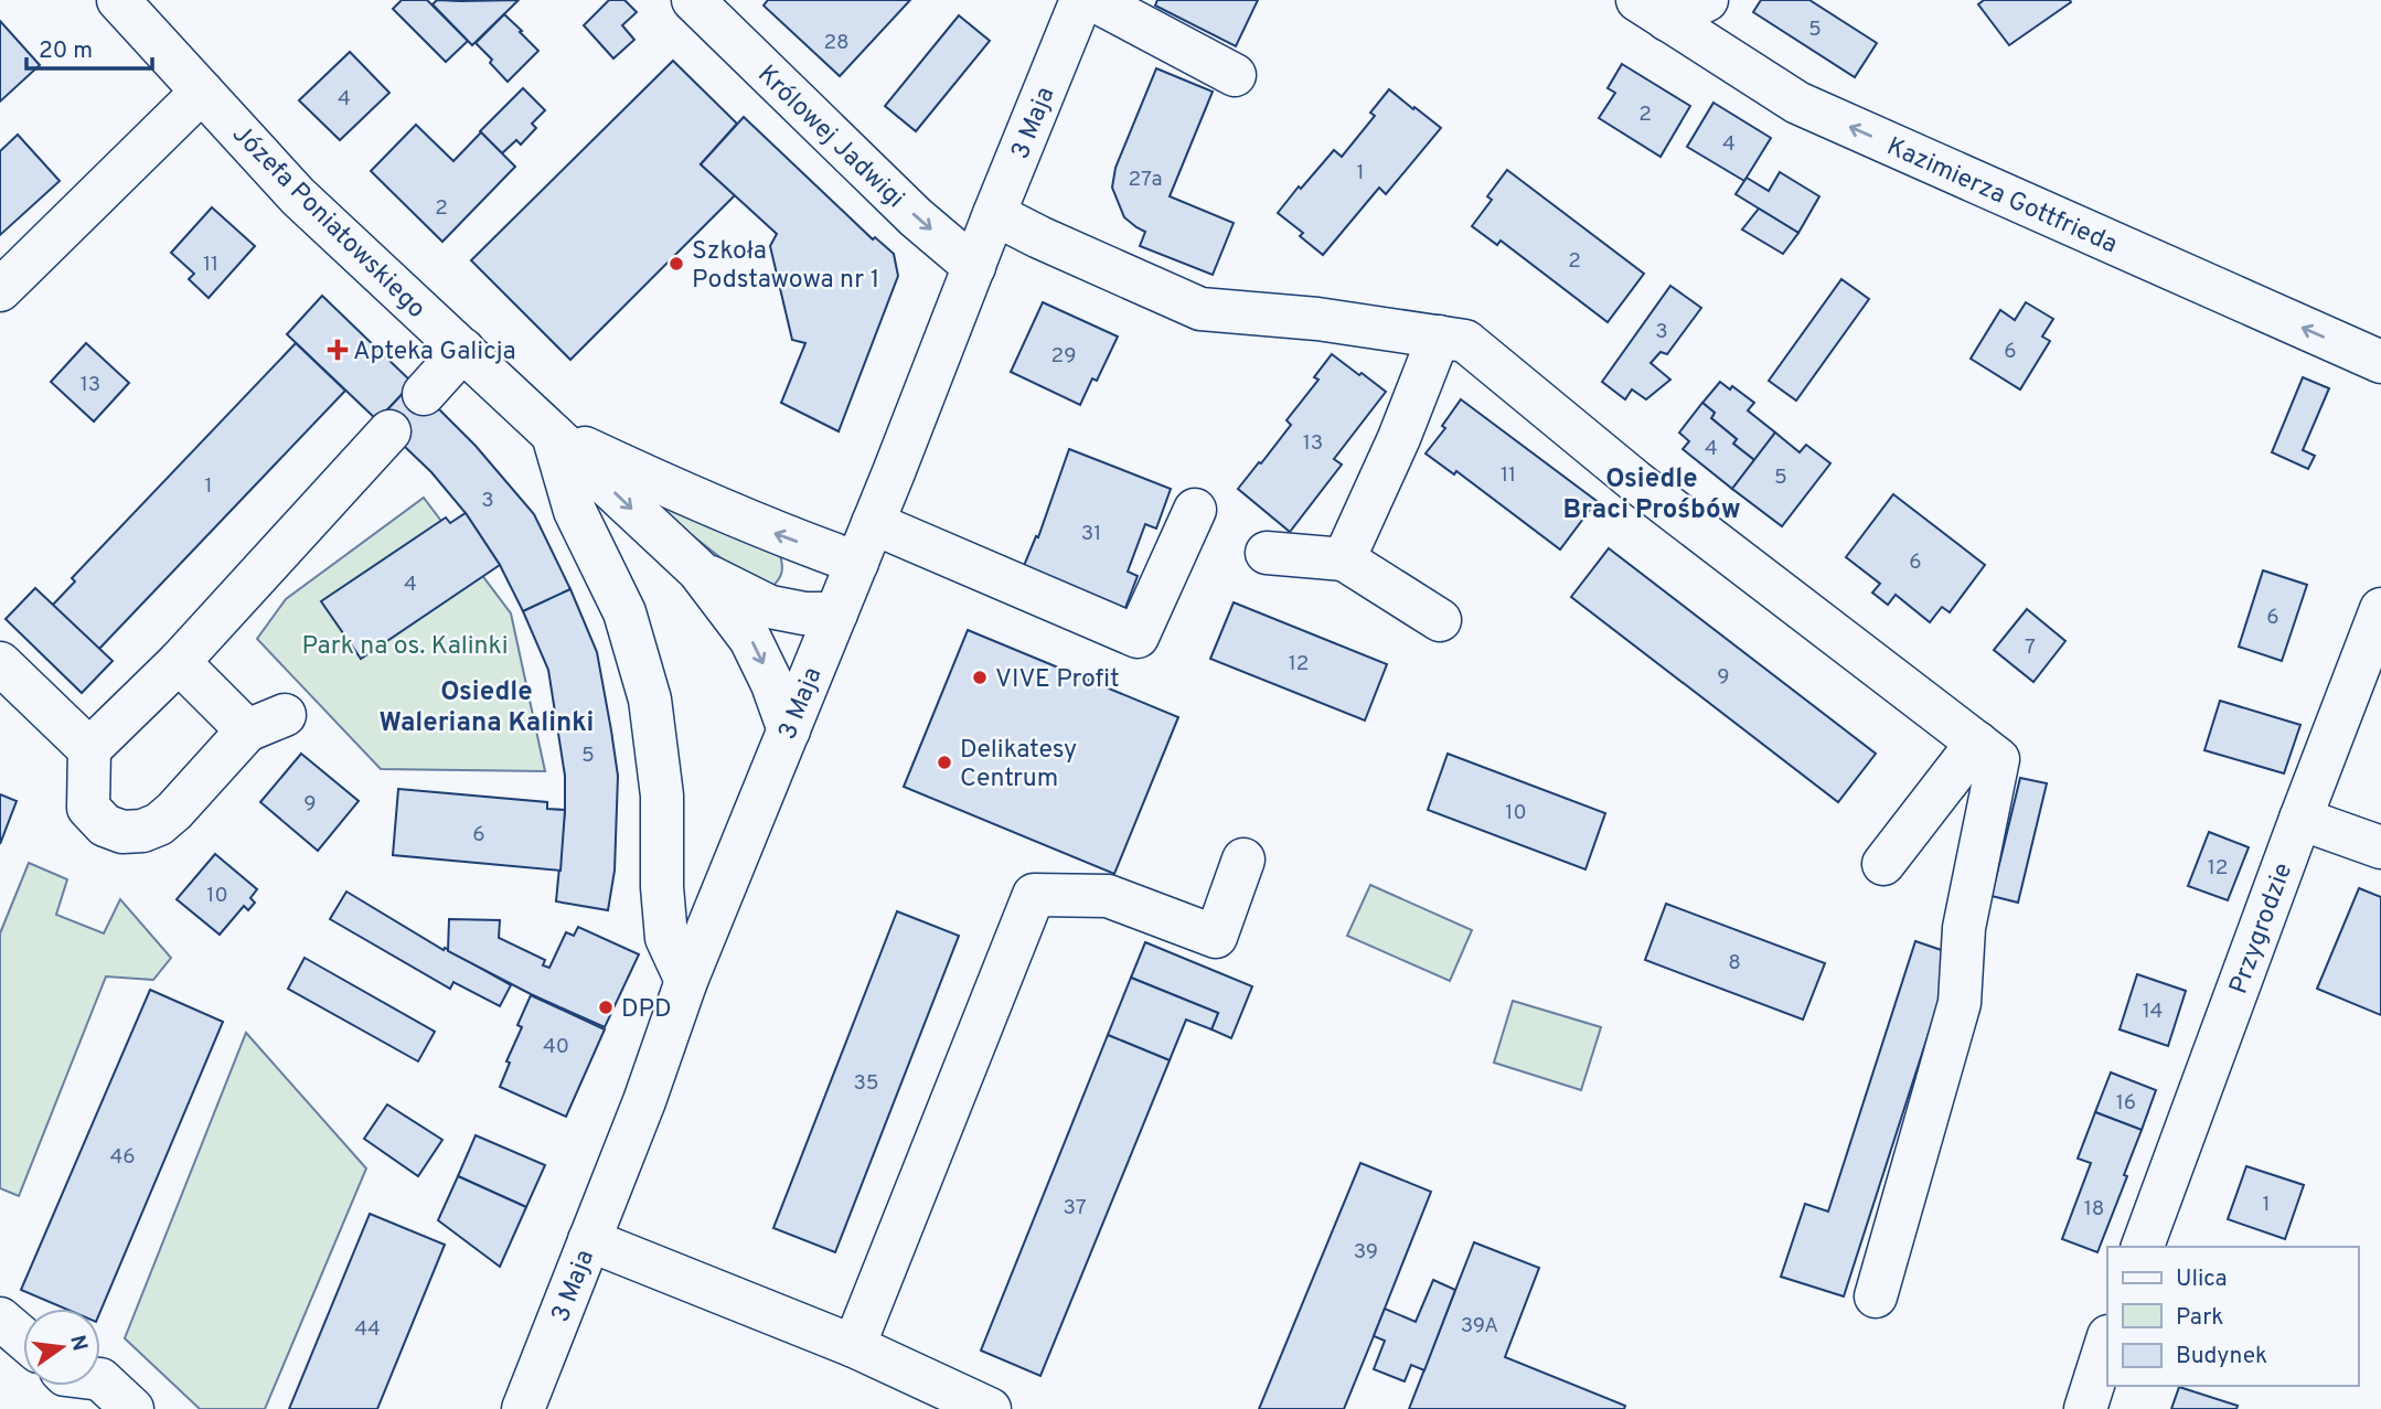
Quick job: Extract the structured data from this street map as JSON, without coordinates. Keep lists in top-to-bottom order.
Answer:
{
  "streets": {
    "street": [
      "3 Maja",
      "Królowej Jadwigi",
      "Kazimierza Gottfrieda",
      "Józefa Poniatowskiego",
      "Przygrodzie"
    ]
  },
  "crossings": [
    ["3 Maja", "Królowej Jadwigi"],
    ["3 Maja", "Józefa Poniatowskiego"]
  ],
  "one_way": ["Królowej Jadwigi", "Kazimierza Gottfrieda"],
  "districts": ["Osiedle Braci Prośbów", "Osiedle Waleriana Kalinki"],
  "parks": ["Park na os. Kalinki"],
  "places": {
    "other": [
      "Szkoła Podstawowa nr 1",
      "VIVE Profit",
      "Delikatesy Centrum",
      "DPD"
    ],
    "health": ["Apteka Galicja"]
  },
  "house_numbers": [
    "5",
    "28",
    "4",
    "2",
    "4",
    "1",
    "27a",
    "2",
    "2",
    "11",
    "3",
    "6",
    "29",
    "13",
    "13",
    "4",
    "11",
    "5",
    "1",
    "3",
    "31",
    "6",
    "4",
    "6",
    "7",
    "12",
    "9",
    "5",
    "9",
    "10",
    "6",
    "12",
    "10",
    "8",
    "14",
    "40",
    "35",
    "16",
    "46",
    "1",
    "37",
    "18",
    "39",
    "39A",
    "44"
  ],
  "legend": ["Ulica", "Park", "Budynek"],
  "scale_bar": "20 m",
  "north": "right"
}
